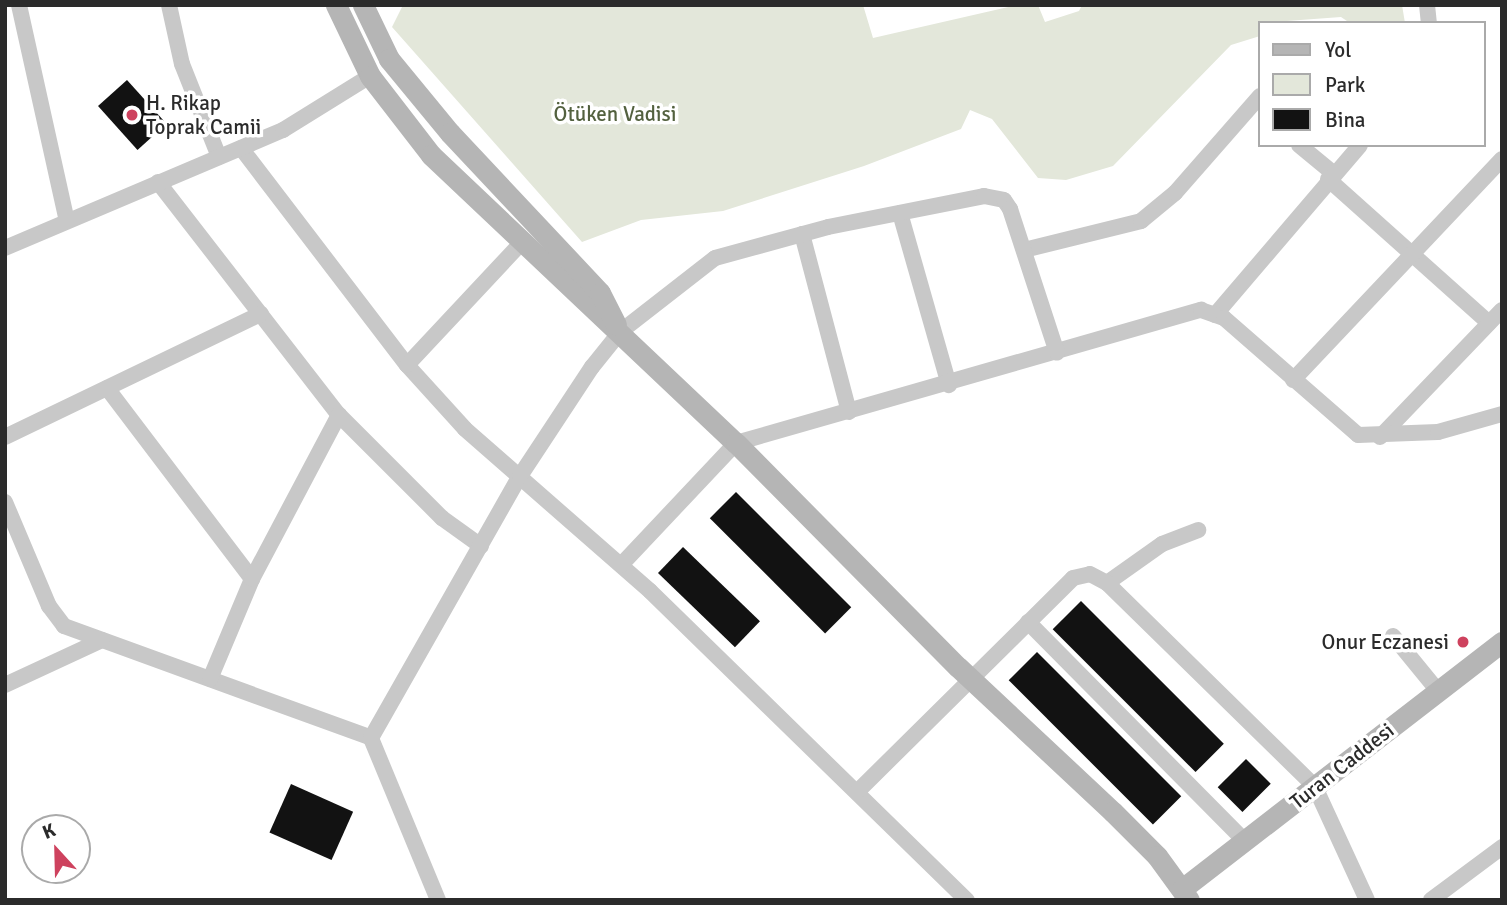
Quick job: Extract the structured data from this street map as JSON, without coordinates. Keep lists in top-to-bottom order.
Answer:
{
  "streets": {
    "street": ["Turan Caddesi"]
  },
  "parks": ["Ötüken Vadisi"],
  "places": ["H. Rikap Toprak Camii", "Onur Eczanesi"],
  "legend": ["Yol", "Park", "Bina"],
  "north": "top"
}
